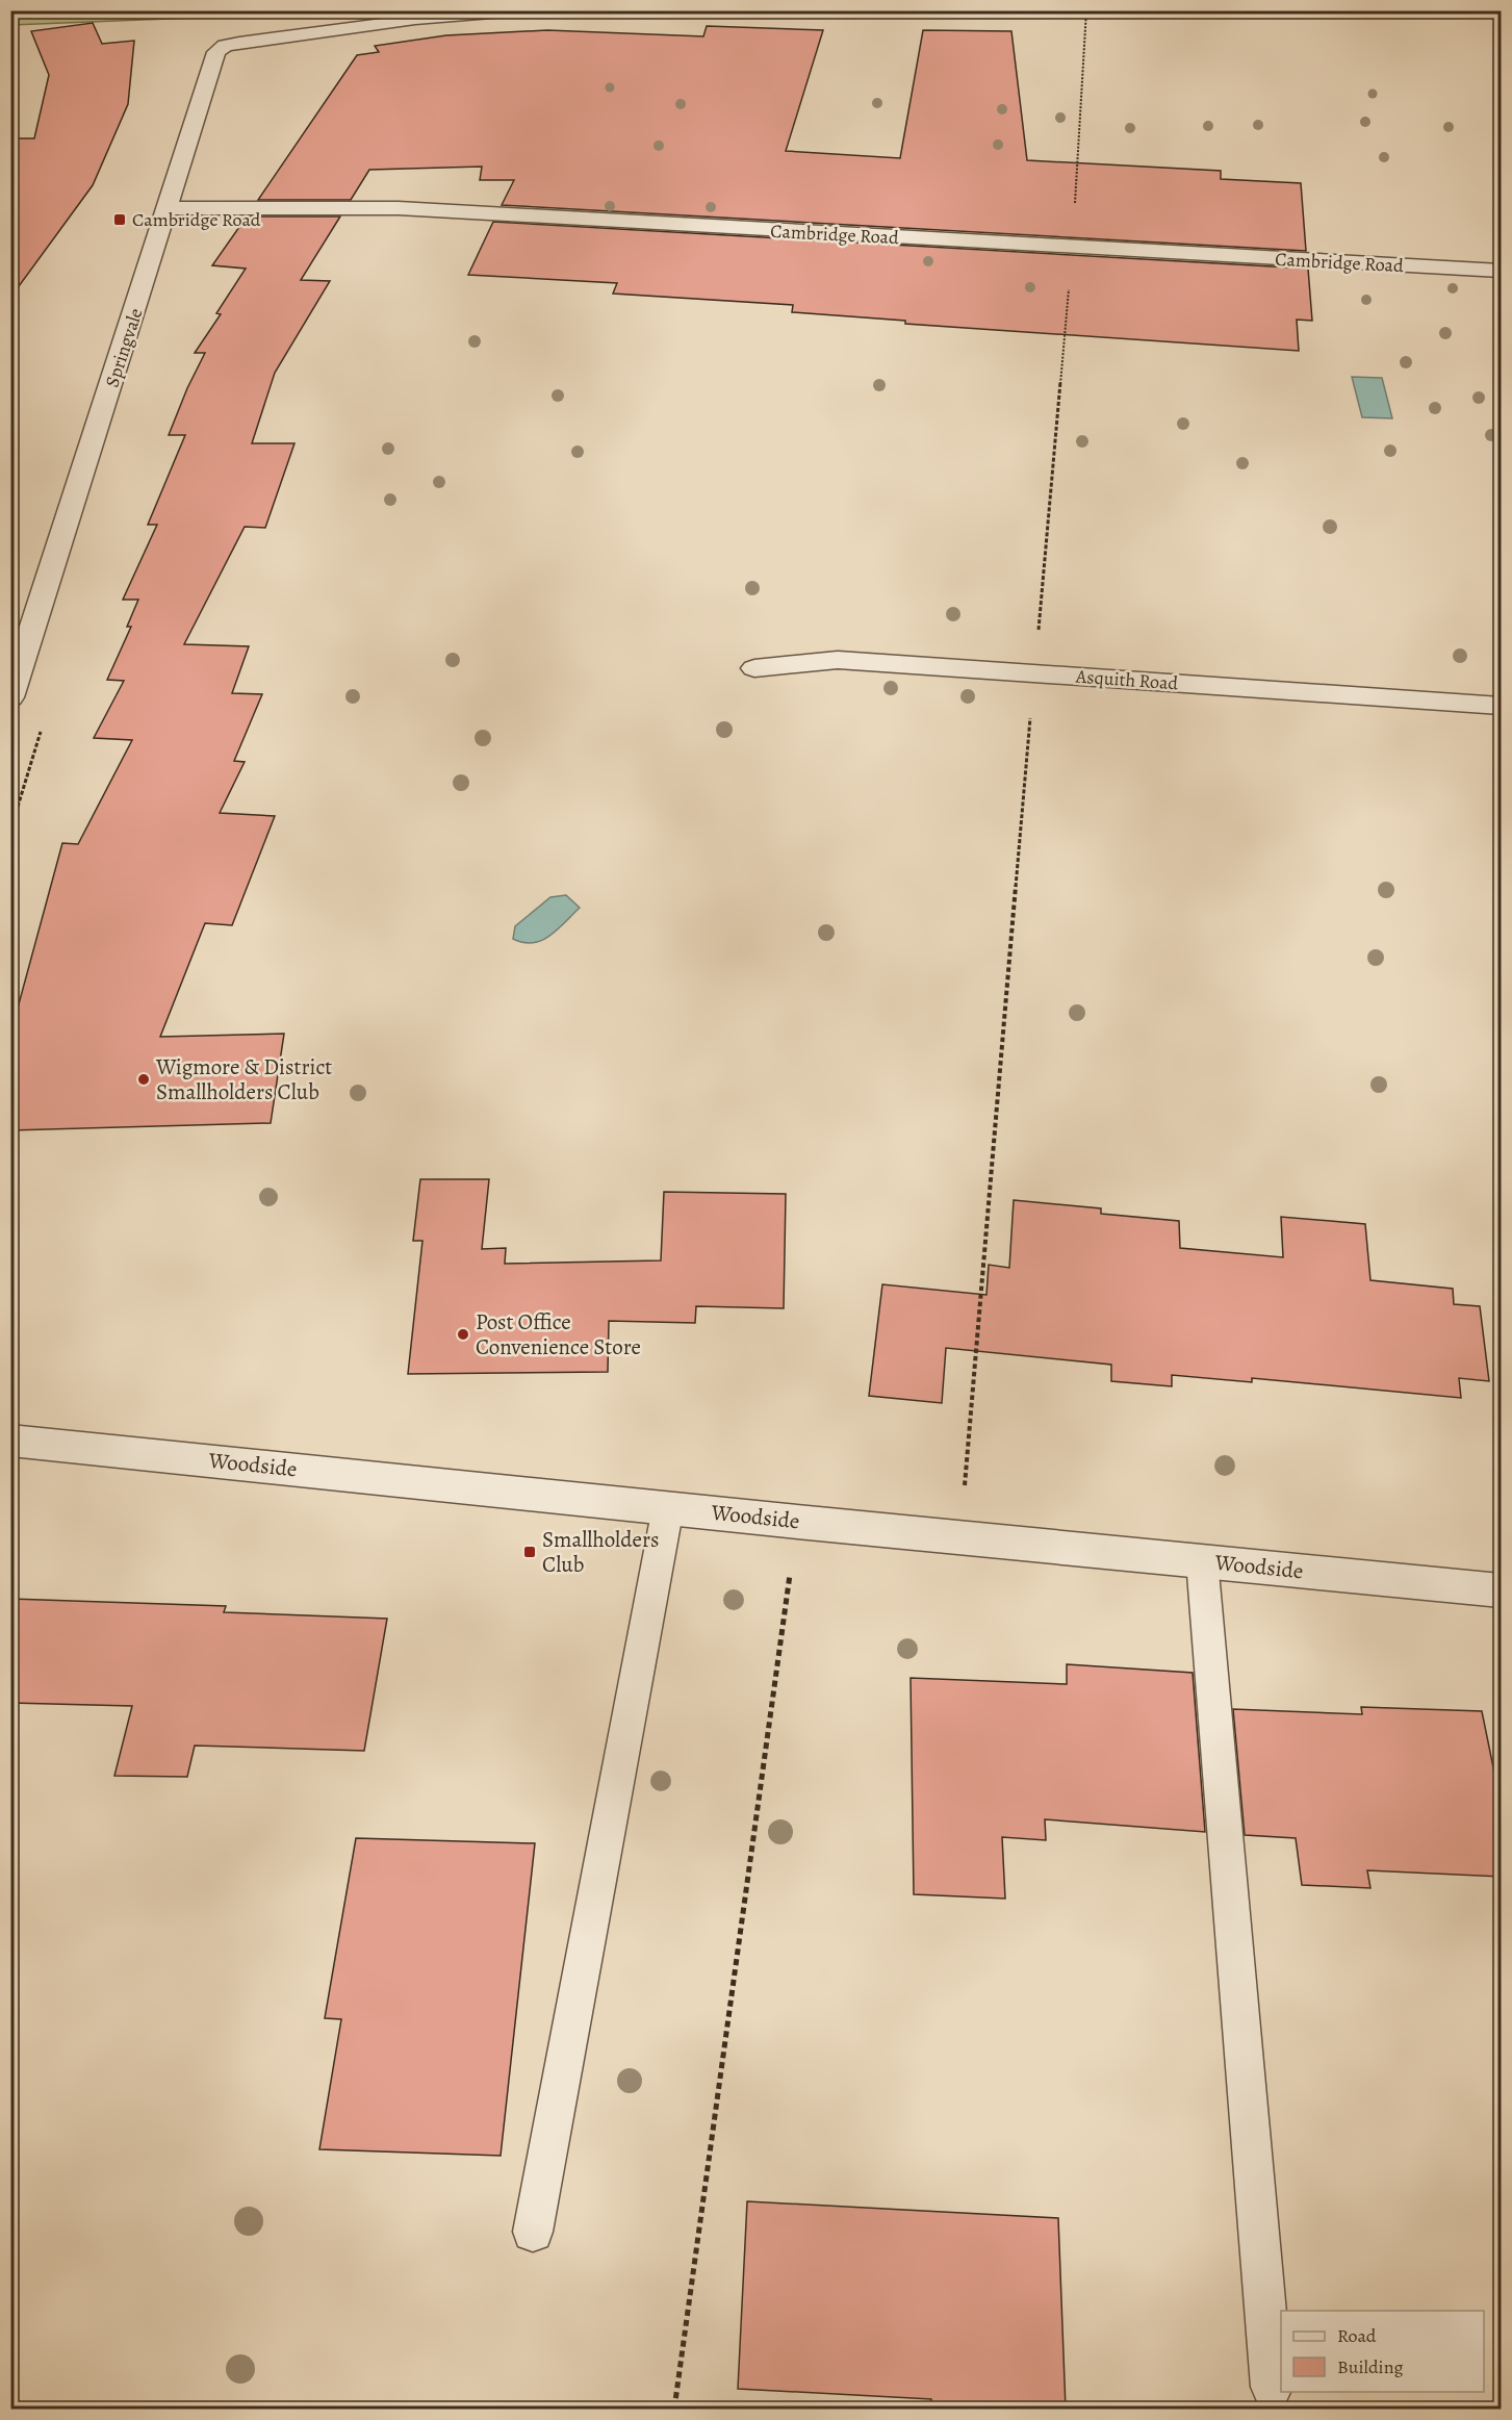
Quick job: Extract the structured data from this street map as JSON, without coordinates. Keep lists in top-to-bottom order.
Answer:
{
  "streets": {
    "street": [
      "Cambridge Road",
      "Springvale",
      "Asquith Road",
      "Woodside"
    ]
  },
  "crossings": [
    ["Cambridge Road", "Springvale"]
  ],
  "places": {
    "transit": ["Cambridge Road", "Smallholders Club"],
    "other": ["Wigmore & District Smallholders Club", "Post Office Convenience Store"]
  },
  "legend": ["Road", "Building"]
}
